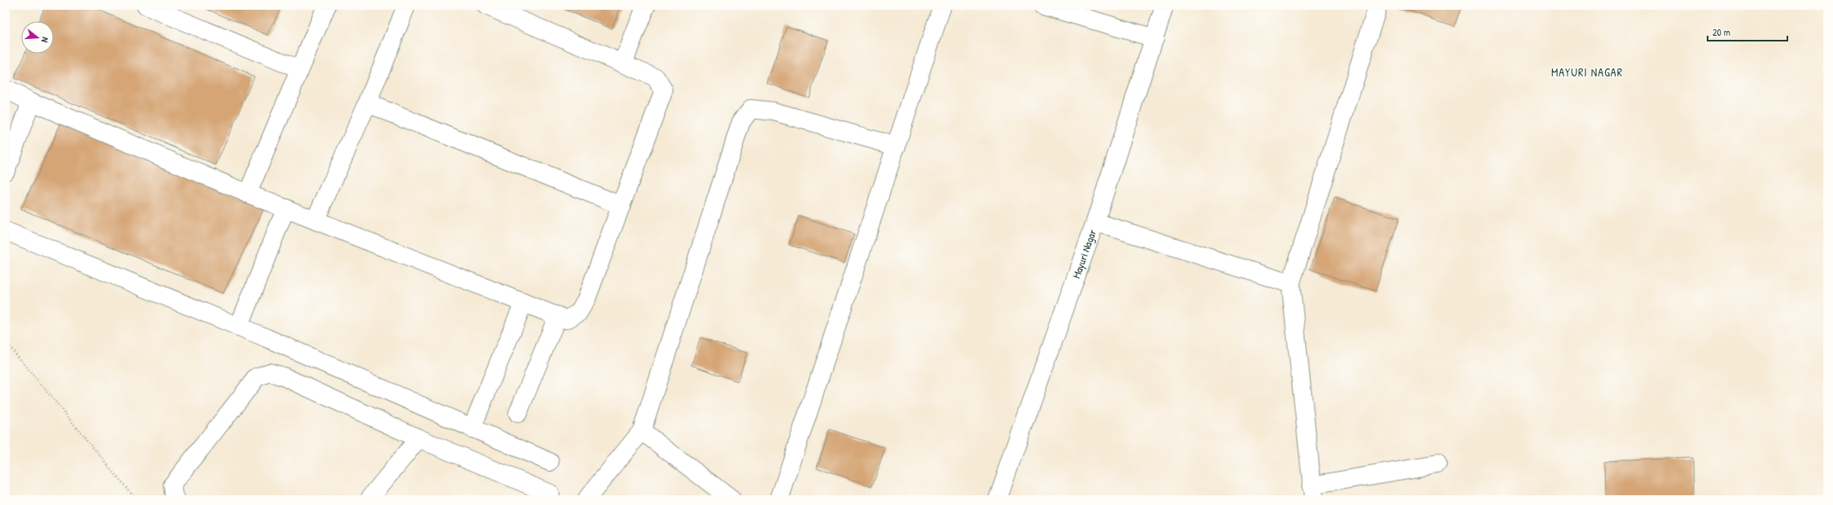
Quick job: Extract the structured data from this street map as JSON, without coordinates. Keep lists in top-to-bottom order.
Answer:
{
  "streets": {
    "street": ["Mayuri Nagar"]
  },
  "districts": ["MAYURI NAGAR"],
  "scale_bar": "20 m",
  "north": "right"
}
